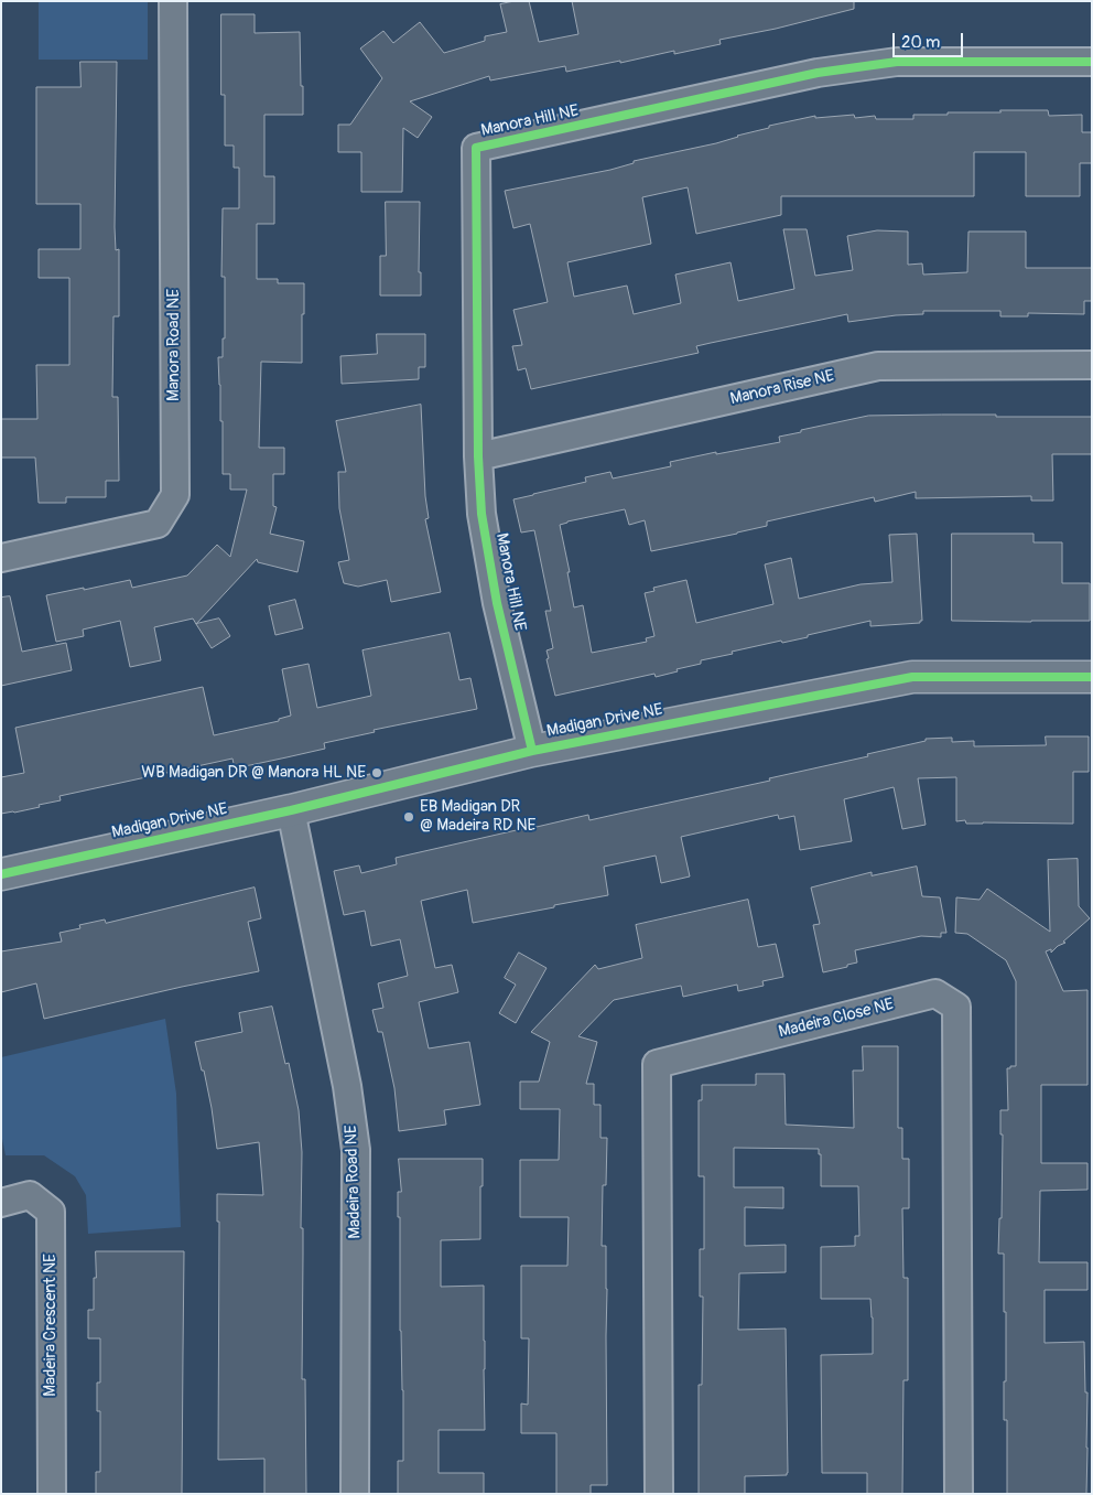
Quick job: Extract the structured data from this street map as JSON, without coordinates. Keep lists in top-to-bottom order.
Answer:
{
  "streets": {
    "street": [
      "Manora Hill NE",
      "Manora Road NE",
      "Manora Rise NE",
      "Madigan Drive NE",
      "Madeira Close NE",
      "Madeira Road NE",
      "Madeira Crescent NE"
    ]
  },
  "crossings": [
    ["Manora Hill NE", "Manora Rise NE"],
    ["Manora Hill NE", "Madigan Drive NE"],
    ["Madigan Drive NE", "Madeira Road NE"]
  ],
  "places": ["WB Madigan DR @ Manora HL NE", "EB Madigan DR @ Madeira RD NE"],
  "scale_bar": "20 m"
}
